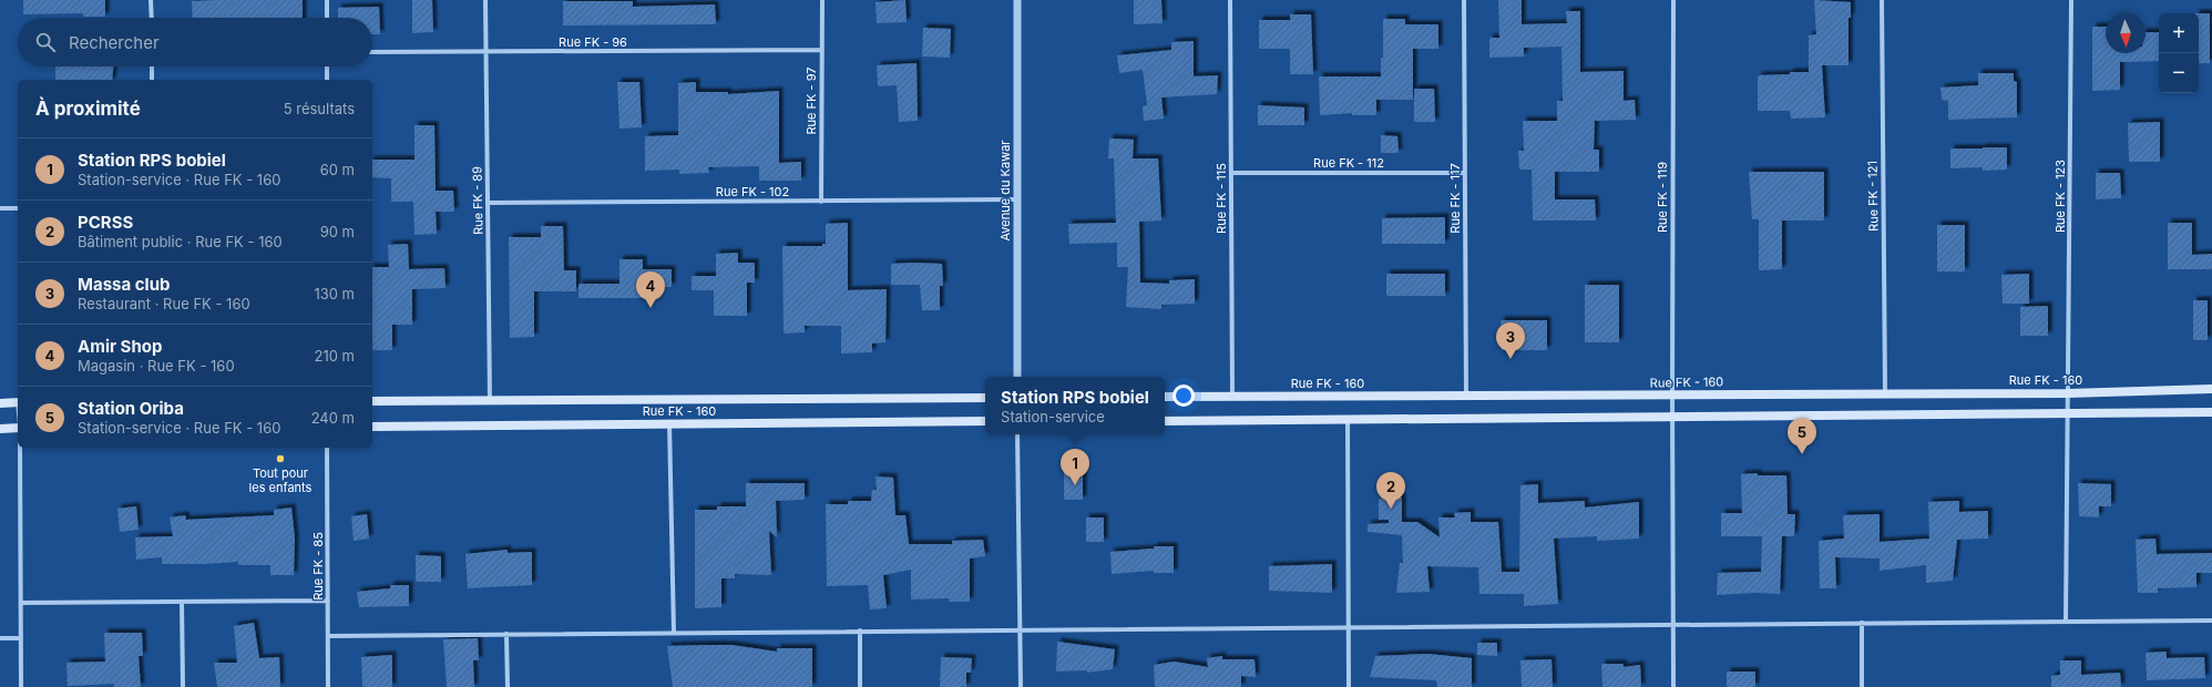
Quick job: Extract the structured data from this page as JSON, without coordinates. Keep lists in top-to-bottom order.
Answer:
{
  "streets": {
    "main road": ["Rue FK - 160"],
    "street": [
      "Rue FK - 96",
      "Rue FK - 97",
      "Rue FK - 112",
      "Avenue du Kawar",
      "Rue FK - 102",
      "Rue FK - 121",
      "Rue FK - 123",
      "Rue FK - 119",
      "Rue FK - 115",
      "Rue FK - 117",
      "Rue FK - 89",
      "Rue FK - 85"
    ]
  },
  "crossings": [
    ["Rue FK - 96", "Rue FK - 97"],
    ["Rue FK - 96", "Rue FK - 89"],
    ["Rue FK - 97", "Rue FK - 102"],
    ["Rue FK - 112", "Rue FK - 115"],
    ["Rue FK - 112", "Rue FK - 117"],
    ["Avenue du Kawar", "Rue FK - 102"],
    ["Rue FK - 102", "Rue FK - 89"],
    ["Rue FK - 121", "Rue FK - 160"],
    ["Rue FK - 123", "Rue FK - 160"],
    ["Rue FK - 119", "Rue FK - 160"],
    ["Rue FK - 115", "Rue FK - 160"],
    ["Rue FK - 117", "Rue FK - 160"],
    ["Rue FK - 89", "Rue FK - 160"]
  ],
  "places": ["Tout pour les enfants"],
  "north": "bottom",
  "page": {
    "map_buttons": ["+", "−"],
    "search": "Rechercher",
    "heading": ["À proximité", "5 résultats"],
    "list": [
      {
        "mark": "1",
        "name": "Station RPS bobiel",
        "note": "Station-service · Rue FK - 160",
        "value": "60 m"
      },
      {
        "mark": "2",
        "name": "PCRSS",
        "note": "Bâtiment public · Rue FK - 160",
        "value": "90 m"
      },
      {
        "mark": "3",
        "name": "Massa club",
        "note": "Restaurant · Rue FK - 160",
        "value": "130 m"
      },
      {
        "mark": "4",
        "name": "Amir Shop",
        "note": "Magasin · Rue FK - 160",
        "value": "210 m"
      },
      {
        "mark": "5",
        "name": "Station Oriba",
        "note": "Station-service · Rue FK - 160",
        "value": "240 m"
      }
    ],
    "pins": [
      "4",
      "3",
      "5",
      "1",
      "2"
    ],
    "popup": ["Station RPS bobiel", "Station-service"]
  }
}
